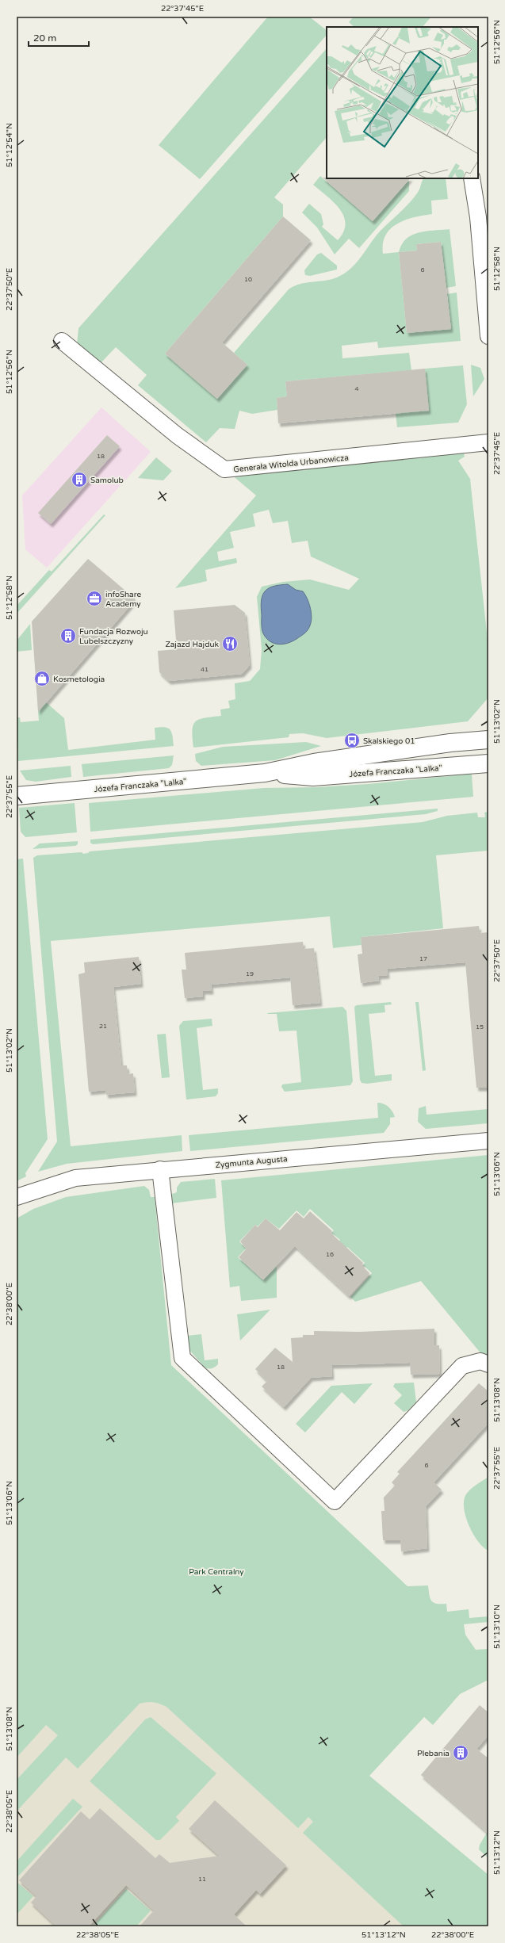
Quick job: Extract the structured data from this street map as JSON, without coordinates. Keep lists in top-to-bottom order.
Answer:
{
  "streets": {
    "street": ["Generała Witolda Urbanowicza", "Józefa Franczaka \"Lalka\"", "Zygmunta Augusta"]
  },
  "parks": ["Park Centralny"],
  "places": {
    "building": ["Samolub", "Fundacja Rozwoju Lubelszczyzny", "Plebania"],
    "office": ["infoShare Academy"],
    "restaurant": ["Zajazd Hajduk"],
    "shop": ["Kosmetologia"],
    "bus stop": ["Skalskiego 01"]
  },
  "house_numbers": [
    "6",
    "10",
    "4",
    "18",
    "41",
    "17",
    "19",
    "21",
    "15",
    "16",
    "18",
    "6",
    "11"
  ],
  "scale_bar": "20 m",
  "coordinates": [
    "22°37'45\"E",
    "51°12'56\"N",
    "51°12'54\"N",
    "51°12'58\"N",
    "22°37'50\"E",
    "51°13'02\"N",
    "22°37'55\"E",
    "51°13'06\"N",
    "22°38'00\"E",
    "51°13'08\"N",
    "51°13'10\"N",
    "22°38'05\"E",
    "51°13'12\"N"
  ]
}
